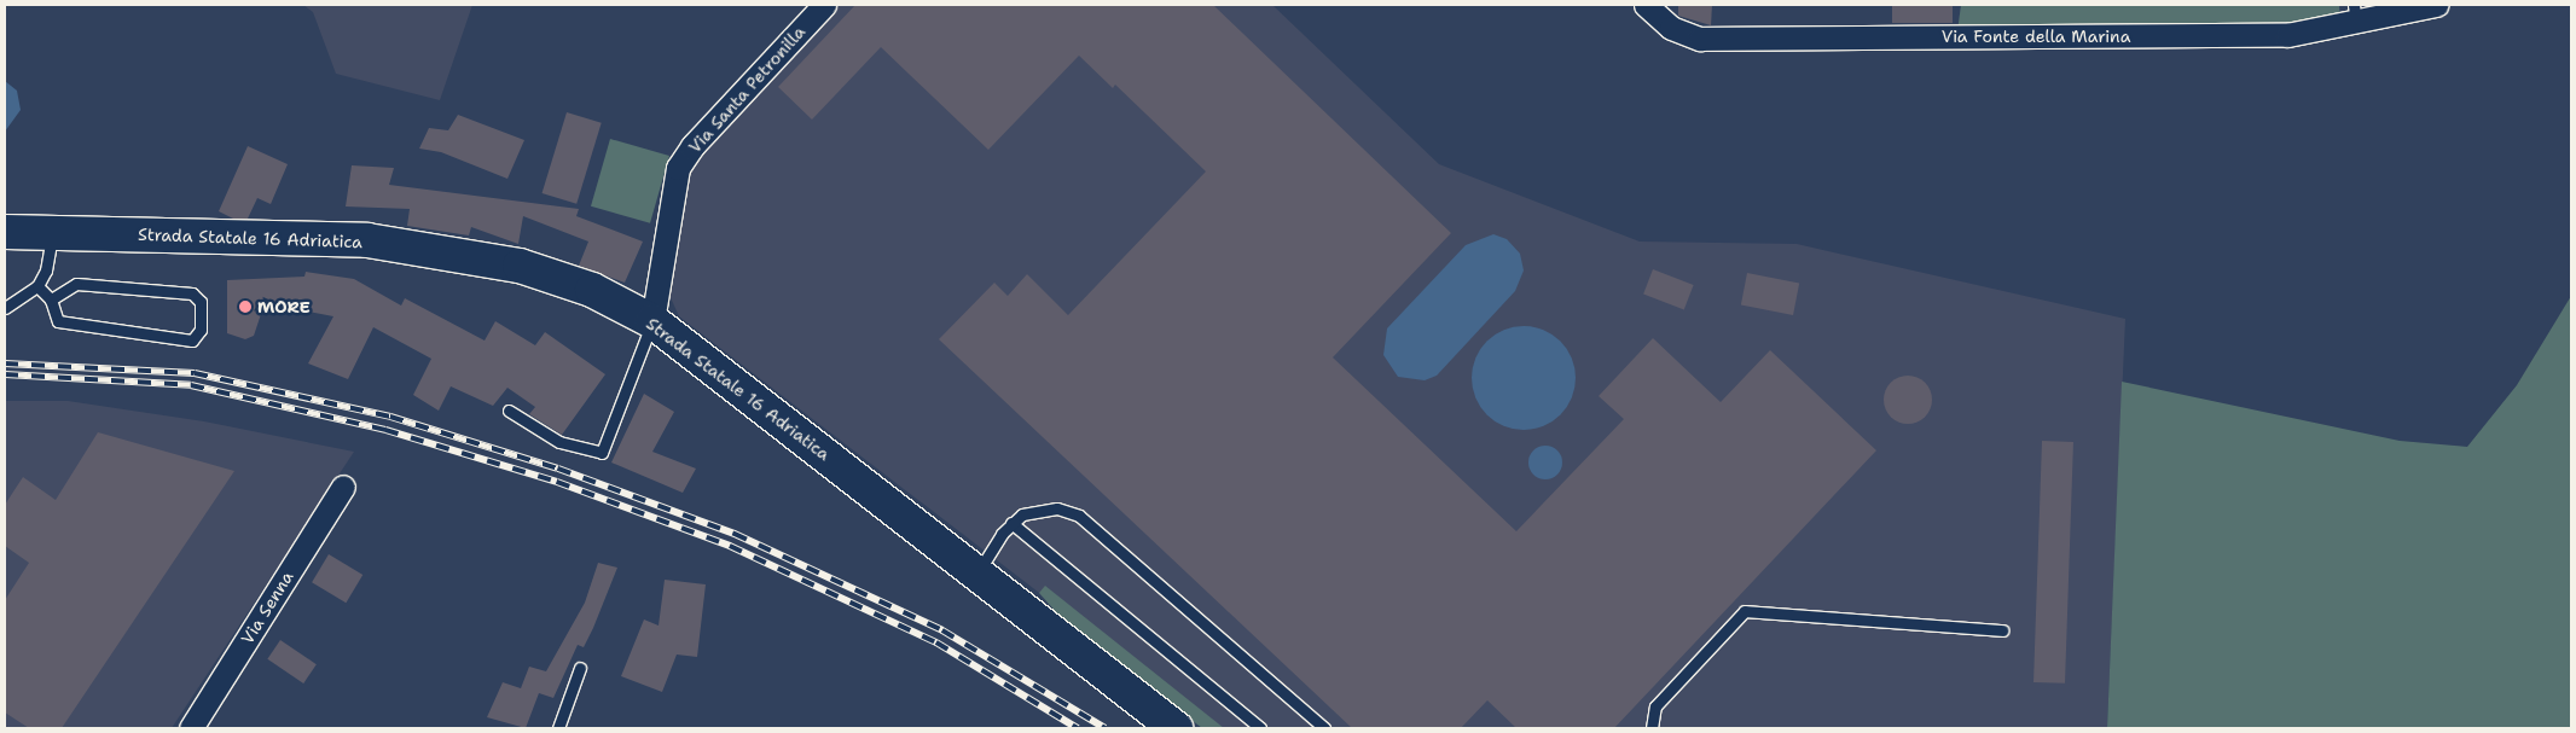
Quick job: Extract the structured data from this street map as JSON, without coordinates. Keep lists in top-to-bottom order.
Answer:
{
  "streets": {
    "main road": ["Strada Statale 16 Adriatica"],
    "street": ["Via Fonte della Marina", "Via Santa Petronilla", "Via Senna"]
  },
  "crossings": [
    ["Via Santa Petronilla", "Strada Statale 16 Adriatica"]
  ],
  "places": ["MORE"]
}
